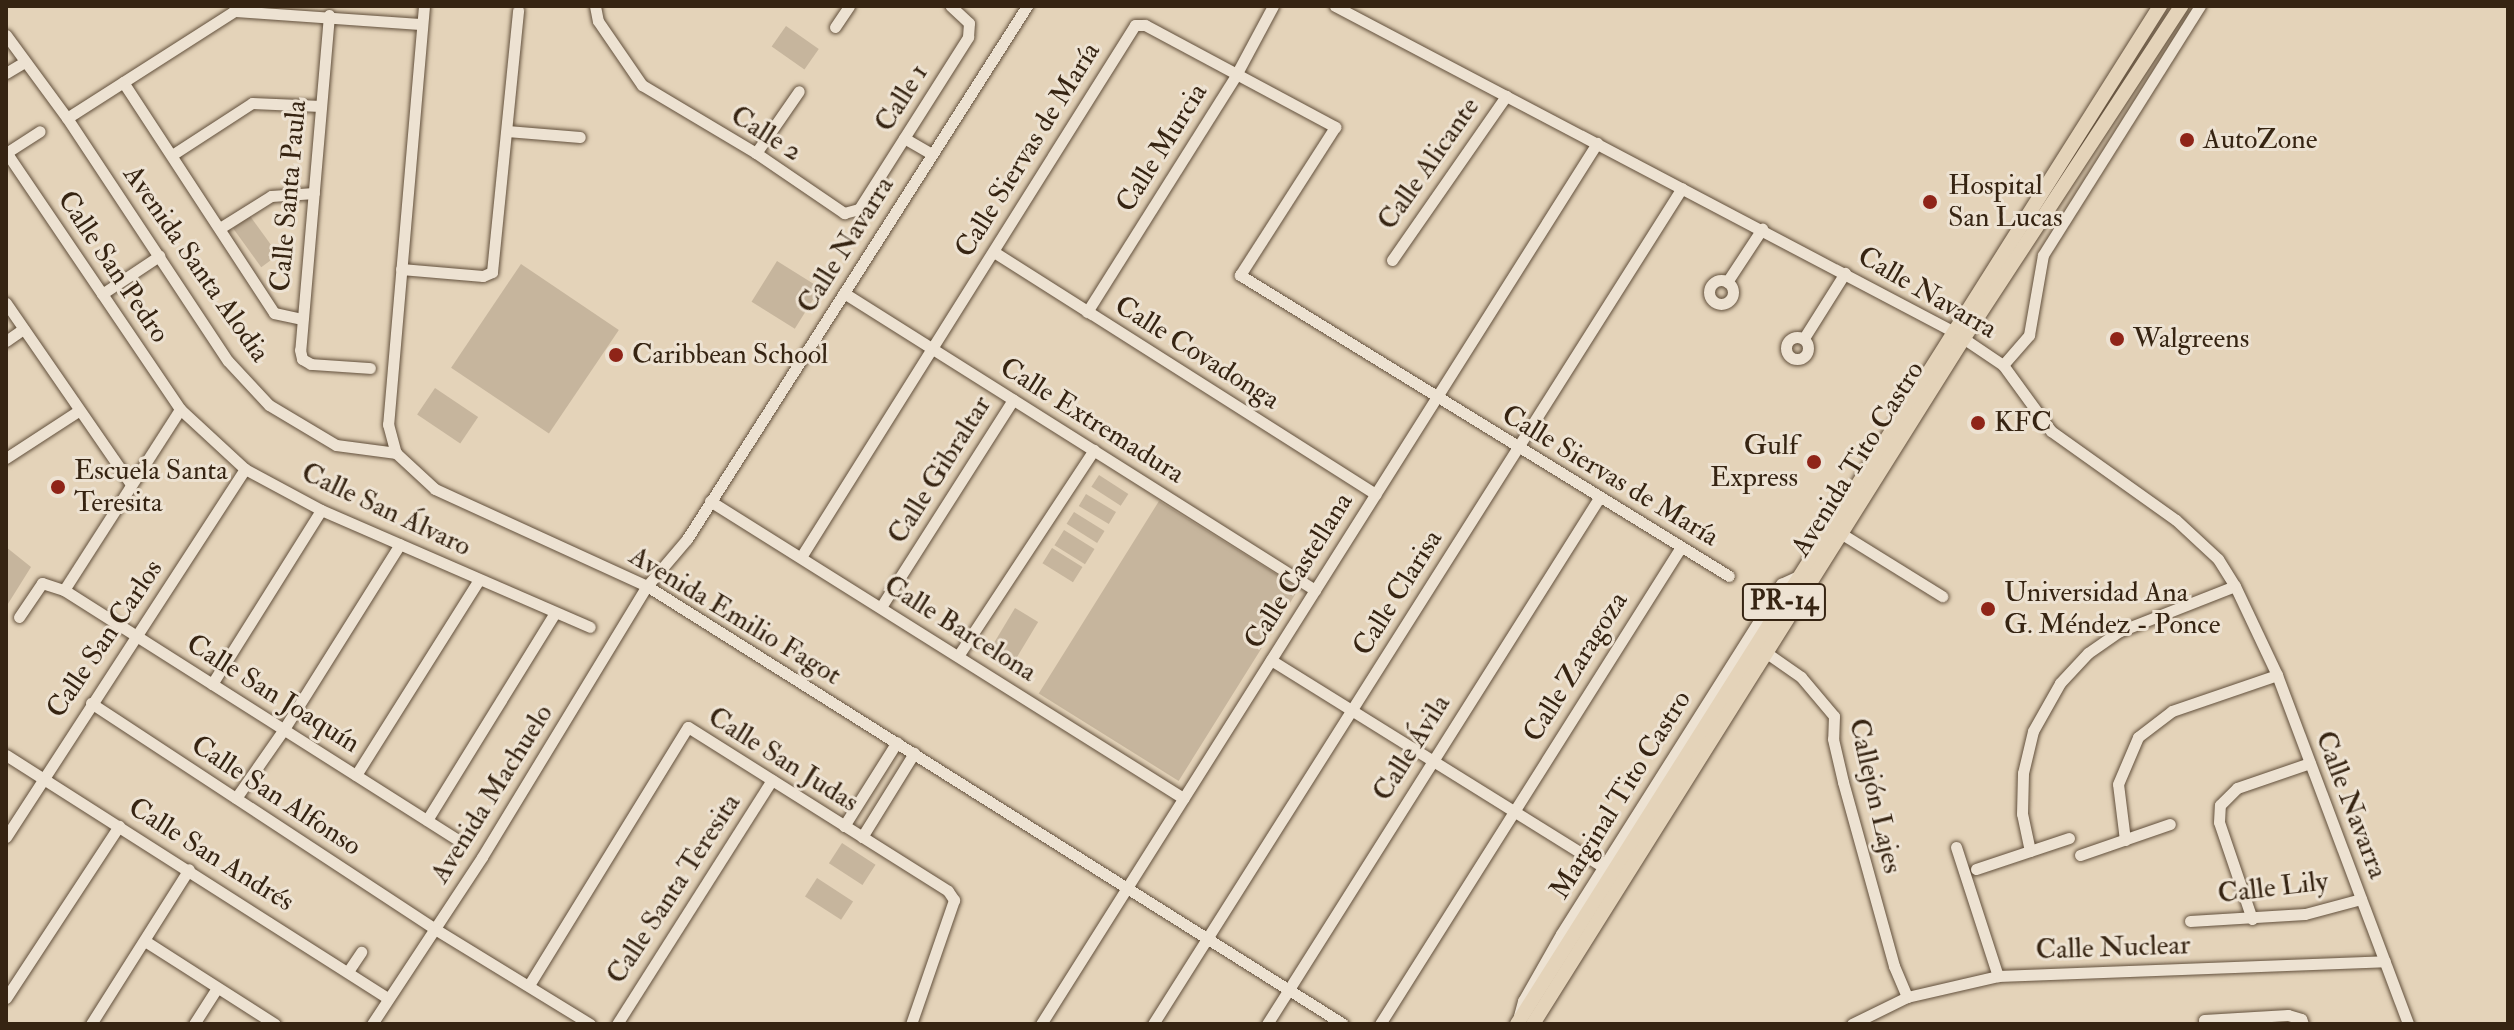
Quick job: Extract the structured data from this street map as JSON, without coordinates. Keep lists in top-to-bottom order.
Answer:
{
  "streets": {
    "main road": ["Avenida Tito Castro", "PR-14"],
    "street": [
      "Calle 1",
      "Calle 2",
      "Calle Murcia",
      "Calle Siervas de María",
      "Calle Alicante",
      "Calle Santa Paula",
      "Calle Navarra",
      "Avenida Santa Alodia",
      "Calle San Pedro",
      "Calle Covadonga",
      "Calle Extremadura",
      "Calle Gibraltar",
      "Calle San Álvaro",
      "Calle Castellana",
      "Calle Clarisa",
      "Avenida Emilio Fagot",
      "Calle Barcelona",
      "Calle San Carlos",
      "Calle Zaragoza",
      "Calle San Joaquín",
      "Calle Ávila",
      "Calle San Judas",
      "Avenida Machuelo",
      "Marginal Tito Castro",
      "Calle San Alfonso",
      "Callejón Lajes",
      "Calle San Andrés",
      "Calle Lily",
      "Calle Santa Teresita",
      "Calle Nuclear"
    ]
  },
  "crossings": [
    ["Calle 1", "Calle 2"],
    ["Calle Murcia", "Calle Siervas de María"],
    ["Calle Murcia", "Calle Covadonga"],
    ["Calle Siervas de María", "Calle Covadonga"],
    ["Calle Siervas de María", "Calle Extremadura"],
    ["Calle Siervas de María", "Calle Castellana"],
    ["Calle Siervas de María", "Calle Clarisa"],
    ["Calle Siervas de María", "Calle Barcelona"],
    ["Calle Siervas de María", "Calle Zaragoza"],
    ["Calle Siervas de María", "Calle Ávila"],
    ["Calle Alicante", "Calle Navarra"],
    ["Calle Navarra", "Calle Extremadura"],
    ["Calle Navarra", "Avenida Tito Castro"],
    ["Calle Navarra", "Calle Castellana"],
    ["Calle Navarra", "Calle Clarisa"],
    ["Calle Navarra", "Avenida Emilio Fagot"],
    ["Calle Navarra", "Calle Barcelona"],
    ["Calle Navarra", "Avenida Machuelo"],
    ["Calle Navarra", "Calle Lily"],
    ["Calle Navarra", "Calle Nuclear"],
    ["Avenida Santa Alodia", "Avenida Emilio Fagot"],
    ["Calle San Pedro", "Calle San Álvaro"],
    ["Calle Covadonga", "Calle Castellana"],
    ["Calle Extremadura", "Calle Gibraltar"],
    ["Calle Extremadura", "Calle Castellana"],
    ["Avenida Tito Castro", "Marginal Tito Castro"],
    ["Avenida Tito Castro", "Callejón Lajes"],
    ["Calle Gibraltar", "Calle Barcelona"],
    ["Calle San Álvaro", "Calle San Carlos"],
    ["Calle Castellana", "Avenida Emilio Fagot"],
    ["Calle Castellana", "Calle Barcelona"],
    ["Calle Clarisa", "Avenida Emilio Fagot"],
    ["Avenida Emilio Fagot", "Calle Ávila"],
    ["Avenida Emilio Fagot", "Avenida Machuelo"],
    ["Calle San Carlos", "Calle San Joaquín"],
    ["Calle San Carlos", "Calle San Alfonso"],
    ["Calle San Carlos", "Calle San Andrés"],
    ["Calle San Judas", "Calle San Alfonso"],
    ["Calle San Judas", "Calle Santa Teresita"],
    ["Avenida Machuelo", "Calle San Alfonso"],
    ["Avenida Machuelo", "Calle San Andrés"],
    ["Marginal Tito Castro", "Callejón Lajes"],
    ["Callejón Lajes", "Calle Nuclear"]
  ],
  "places": [
    "AutoZone",
    "Hospital San Lucas",
    "Walgreens",
    "Caribbean School",
    "KFC",
    "Gulf Express",
    "Escuela Santa Teresita",
    "Universidad Ana G. Méndez - Ponce"
  ]
}
